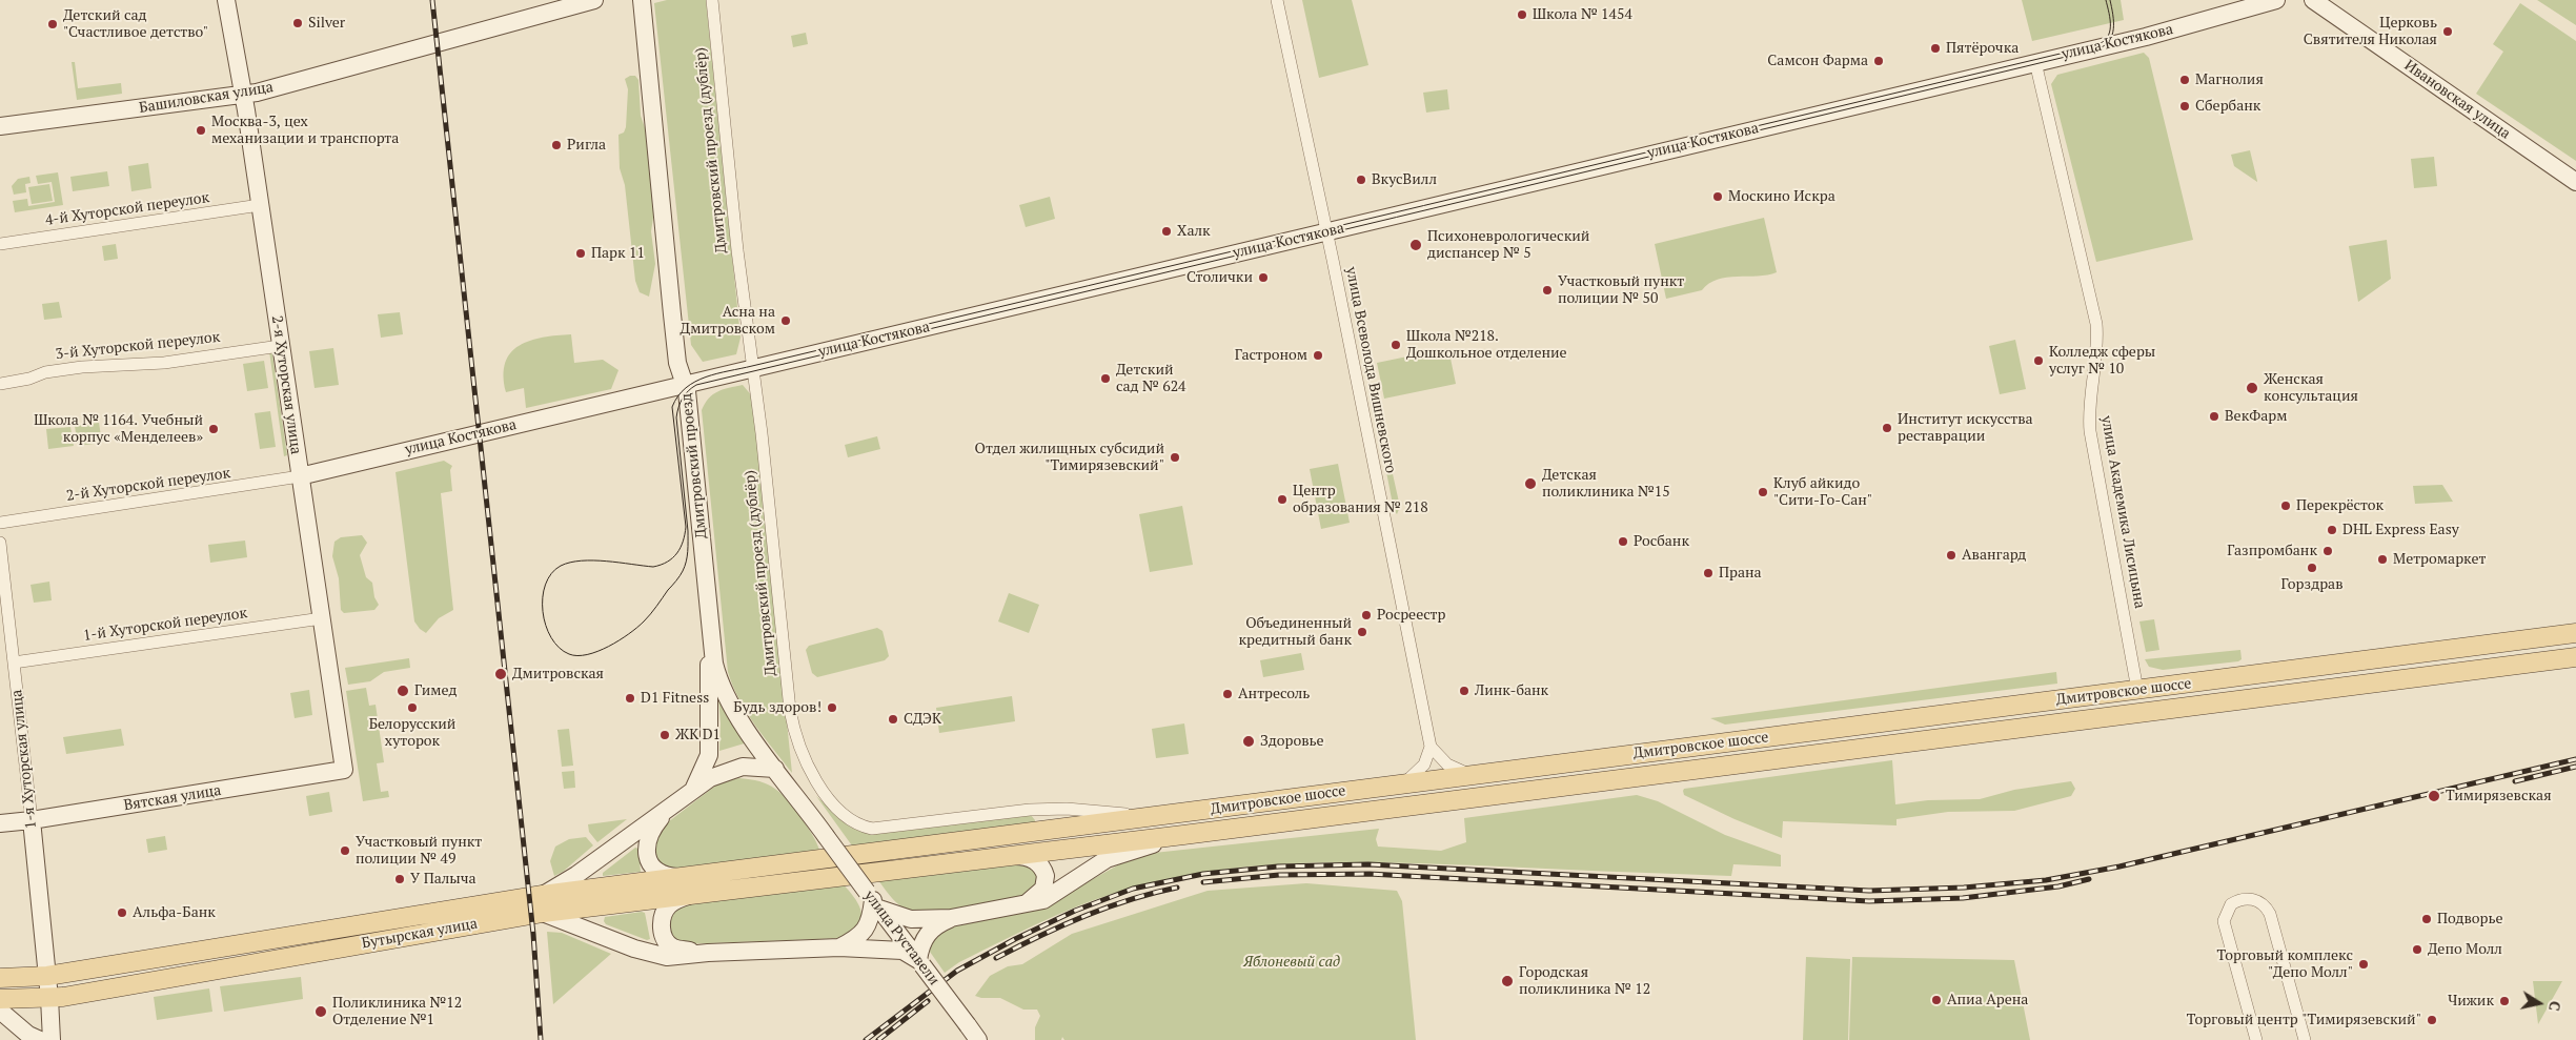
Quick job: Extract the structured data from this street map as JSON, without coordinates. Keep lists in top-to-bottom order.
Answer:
{
  "streets": {
    "main road": ["Дмитровское шоссе", "Бутырская улица"],
    "street": [
      "улица Костякова",
      "Башиловская улица",
      "Ивановская улица",
      "Дмитровский проезд (дублёр)",
      "4-й Хуторской переулок",
      "3-й Хуторской переулок",
      "улица Всеволода Вишневского",
      "2-я Хуторская улица",
      "Дмитровский проезд",
      "2-й Хуторской переулок",
      "улица Академика Лисицына",
      "1-й Хуторской переулок",
      "1-я Хуторская улица",
      "Вятская улица",
      "улица Руставели"
    ]
  },
  "crossings": [
    ["улица Костякова", "Дмитровский проезд (дублёр)"],
    ["улица Костякова", "улица Всеволода Вишневского"],
    ["улица Костякова", "2-я Хуторская улица"],
    ["улица Костякова", "Дмитровский проезд"],
    ["улица Костякова", "2-й Хуторской переулок"],
    ["улица Костякова", "улица Академика Лисицына"],
    ["Башиловская улица", "2-я Хуторская улица"],
    ["Дмитровский проезд (дублёр)", "Дмитровское шоссе"],
    ["4-й Хуторской переулок", "2-я Хуторская улица"],
    ["3-й Хуторской переулок", "2-я Хуторская улица"],
    ["2-я Хуторская улица", "2-й Хуторской переулок"],
    ["2-я Хуторская улица", "1-й Хуторской переулок"],
    ["2-я Хуторская улица", "Вятская улица"],
    ["Дмитровский проезд", "улица Руставели"],
    ["улица Академика Лисицына", "Дмитровское шоссе"],
    ["1-й Хуторской переулок", "1-я Хуторская улица"],
    ["Дмитровское шоссе", "Бутырская улица"],
    ["1-я Хуторская улица", "Вятская улица"],
    ["1-я Хуторская улица", "Бутырская улица"]
  ],
  "parks": ["Яблоневый сад"],
  "places": [
    "Школа № 1454",
    "Silver",
    "Детский сад \"Счастливое детство\"",
    "Церковь Святителя Николая",
    "Пятёрочка",
    "Самсон Фарма",
    "Магнолия",
    "Сбербанк",
    "Москва-3, цех механизации и транспорта",
    "Ригла",
    "ВкусВилл",
    "Москино Искра",
    "Халк",
    "Психоневрологический диспансер № 5",
    "Парк 11",
    "Столички",
    "Участковый пункт полиции № 50",
    "Асна на Дмитровском",
    "Школа №218. Дошкольное отделение",
    "Гастроном",
    "Колледж сферы услуг № 10",
    "Детский сад № 624",
    "Женская консультация",
    "ВекФарм",
    "Институт искусства реставрации",
    "Школа № 1164. Учебный корпус «Менделеев»",
    "Отдел жилищных субсидий \"Тимирязевский\"",
    "Детская поликлиника №15",
    "Клуб айкидо \"Сити-Го-Сан\"",
    "Центр образования № 218",
    "Перекрёсток",
    "DHL Express Easy",
    "Росбанк",
    "Газпромбанк",
    "Авангард",
    "Метромаркет",
    "Горздрав",
    "Прана",
    "Росреестр",
    "Объединенный кредитный банк",
    "Дмитровская",
    "Гимед",
    "Линк-банк",
    "Антресоль",
    "D1 Fitness",
    "Белорусский хуторок",
    "Будь здоров!",
    "СДЭК",
    "ЖК D1",
    "Здоровье",
    "Тимирязевская",
    "Участковый пункт полиции № 49",
    "У Палыча",
    "Альфа-Банк",
    "Подворье",
    "Депо Молл",
    "Торговый комплекс \"Депо Молл\"",
    "Городская поликлиника № 12",
    "Апиа Арена",
    "Чижик",
    "Поликлиника №12 Отделение №1",
    "Торговый центр \"Тимирязевский\""
  ],
  "north": "right"
}
